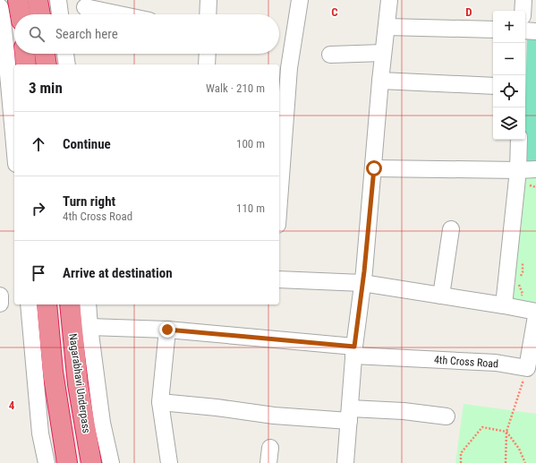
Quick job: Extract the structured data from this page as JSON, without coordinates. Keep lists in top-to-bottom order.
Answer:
{
  "streets": {
    "highway": ["Nagarabhavi Underpass"],
    "street": ["4th Cross Road"]
  },
  "page": {
    "map_buttons": ["+", "−"],
    "search": "Search here",
    "heading": ["3 min", "Walk · 210 m"],
    "list": [
      ["Continue", "100 m"],
      ["Turn right", "4th Cross Road", "110 m"],
      "Arrive at destination"
    ]
  },
  "grid": {
    "columns": ["C", "D"],
    "rows": ["4"]
  }
}
